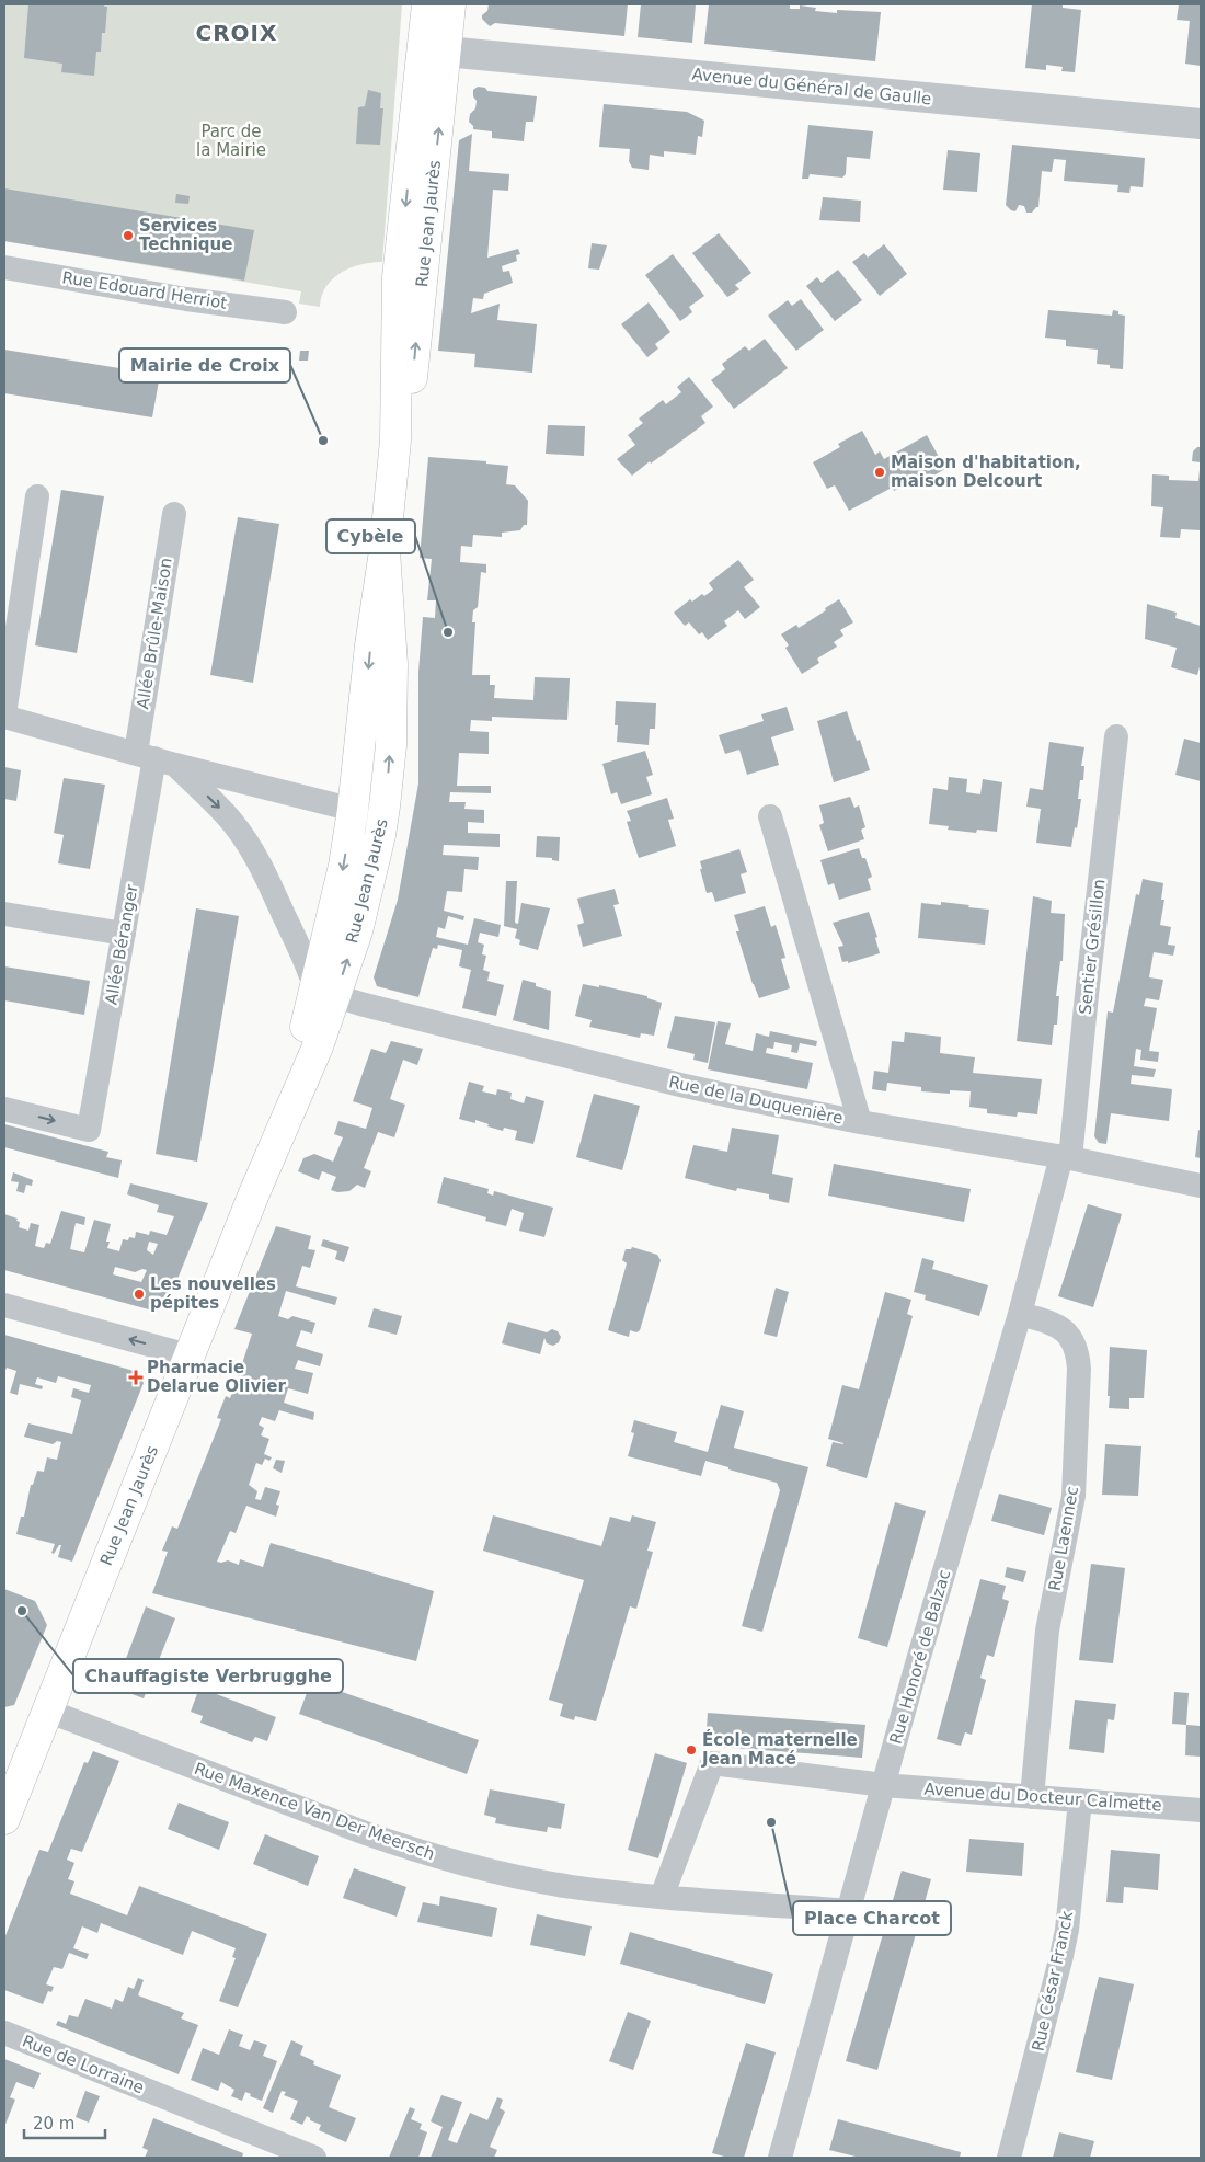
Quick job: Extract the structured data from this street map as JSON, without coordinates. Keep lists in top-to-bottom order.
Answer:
{
  "streets": {
    "main road": ["Rue Jean Jaurès"],
    "street": [
      "Avenue du Général de Gaulle",
      "Rue Edouard Herriot",
      "Allée Brûle-Maison",
      "Allée Béranger",
      "Sentier Grésillon",
      "Rue de la Duquenière",
      "Rue Laennec",
      "Rue Honoré de Balzac",
      "Avenue du Docteur Calmette",
      "Rue Maxence Van Der Meersch",
      "Rue César Franck",
      "Rue de Lorraine"
    ]
  },
  "crossings": [
    ["Avenue du Général de Gaulle", "Rue Jean Jaurès"],
    ["Rue Jean Jaurès", "Rue de la Duquenière"],
    ["Rue Jean Jaurès", "Rue Maxence Van Der Meersch"],
    ["Allée Brûle-Maison", "Allée Béranger"],
    ["Sentier Grésillon", "Rue de la Duquenière"],
    ["Sentier Grésillon", "Rue Honoré de Balzac"],
    ["Rue de la Duquenière", "Rue Honoré de Balzac"],
    ["Rue Laennec", "Rue Honoré de Balzac"],
    ["Rue Laennec", "Avenue du Docteur Calmette"],
    ["Rue Honoré de Balzac", "Avenue du Docteur Calmette"],
    ["Rue Honoré de Balzac", "Rue Maxence Van Der Meersch"],
    ["Avenue du Docteur Calmette", "Rue Maxence Van Der Meersch"],
    ["Avenue du Docteur Calmette", "Rue César Franck"]
  ],
  "districts": ["CROIX"],
  "parks": ["Parc de la Mairie"],
  "places": {
    "other": [
      "Services Technique",
      "Mairie de Croix",
      "Maison d'habitation, maison Delcourt",
      "Cybèle",
      "Les nouvelles pépites",
      "Chauffagiste Verbrugghe",
      "École maternelle Jean Macé",
      "Place Charcot"
    ],
    "health": ["Pharmacie Delarue Olivier"]
  },
  "scale_bar": "20 m"
}
